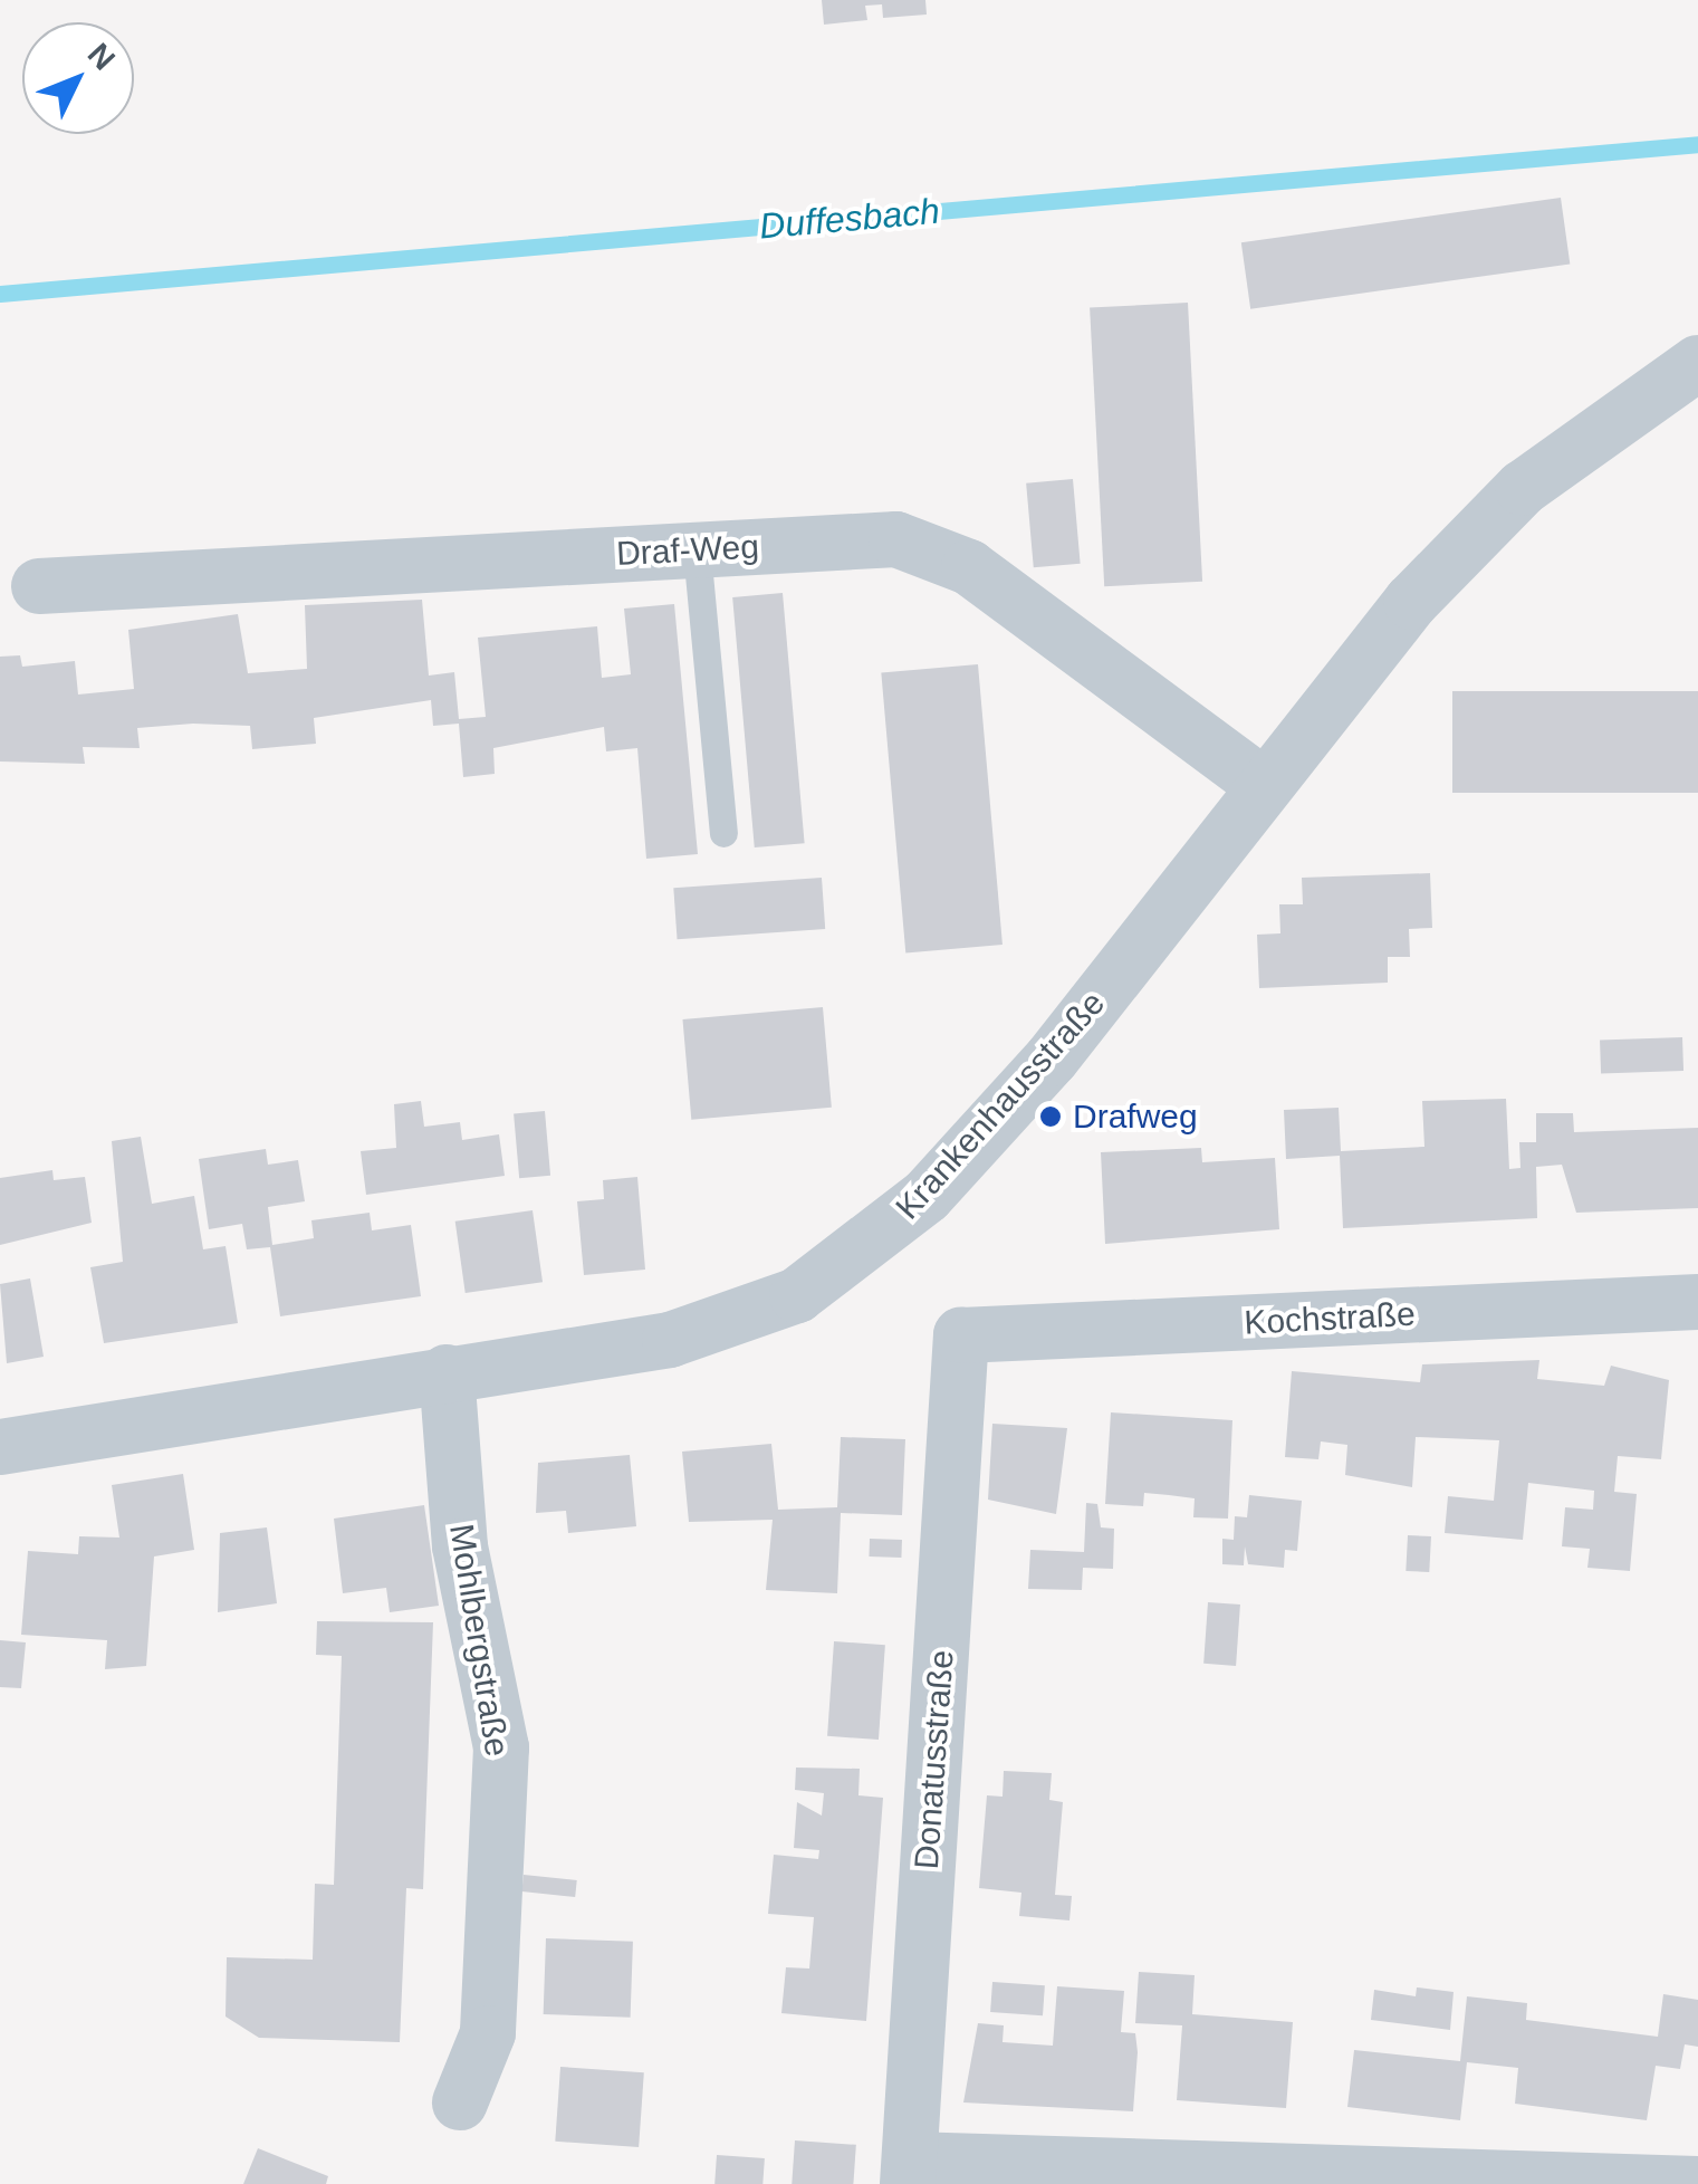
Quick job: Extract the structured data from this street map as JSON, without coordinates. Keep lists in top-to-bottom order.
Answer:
{
  "streets": {
    "street": [
      "Draf-Weg",
      "Krankenhausstraße",
      "Kochstraße",
      "Mohlbergstraße",
      "Donatusstraße"
    ]
  },
  "crossings": [
    ["Draf-Weg", "Krankenhausstraße"],
    ["Krankenhausstraße", "Mohlbergstraße"],
    ["Kochstraße", "Donatusstraße"]
  ],
  "water": ["Duffesbach"],
  "places": ["Drafweg"],
  "north": "top right"
}
